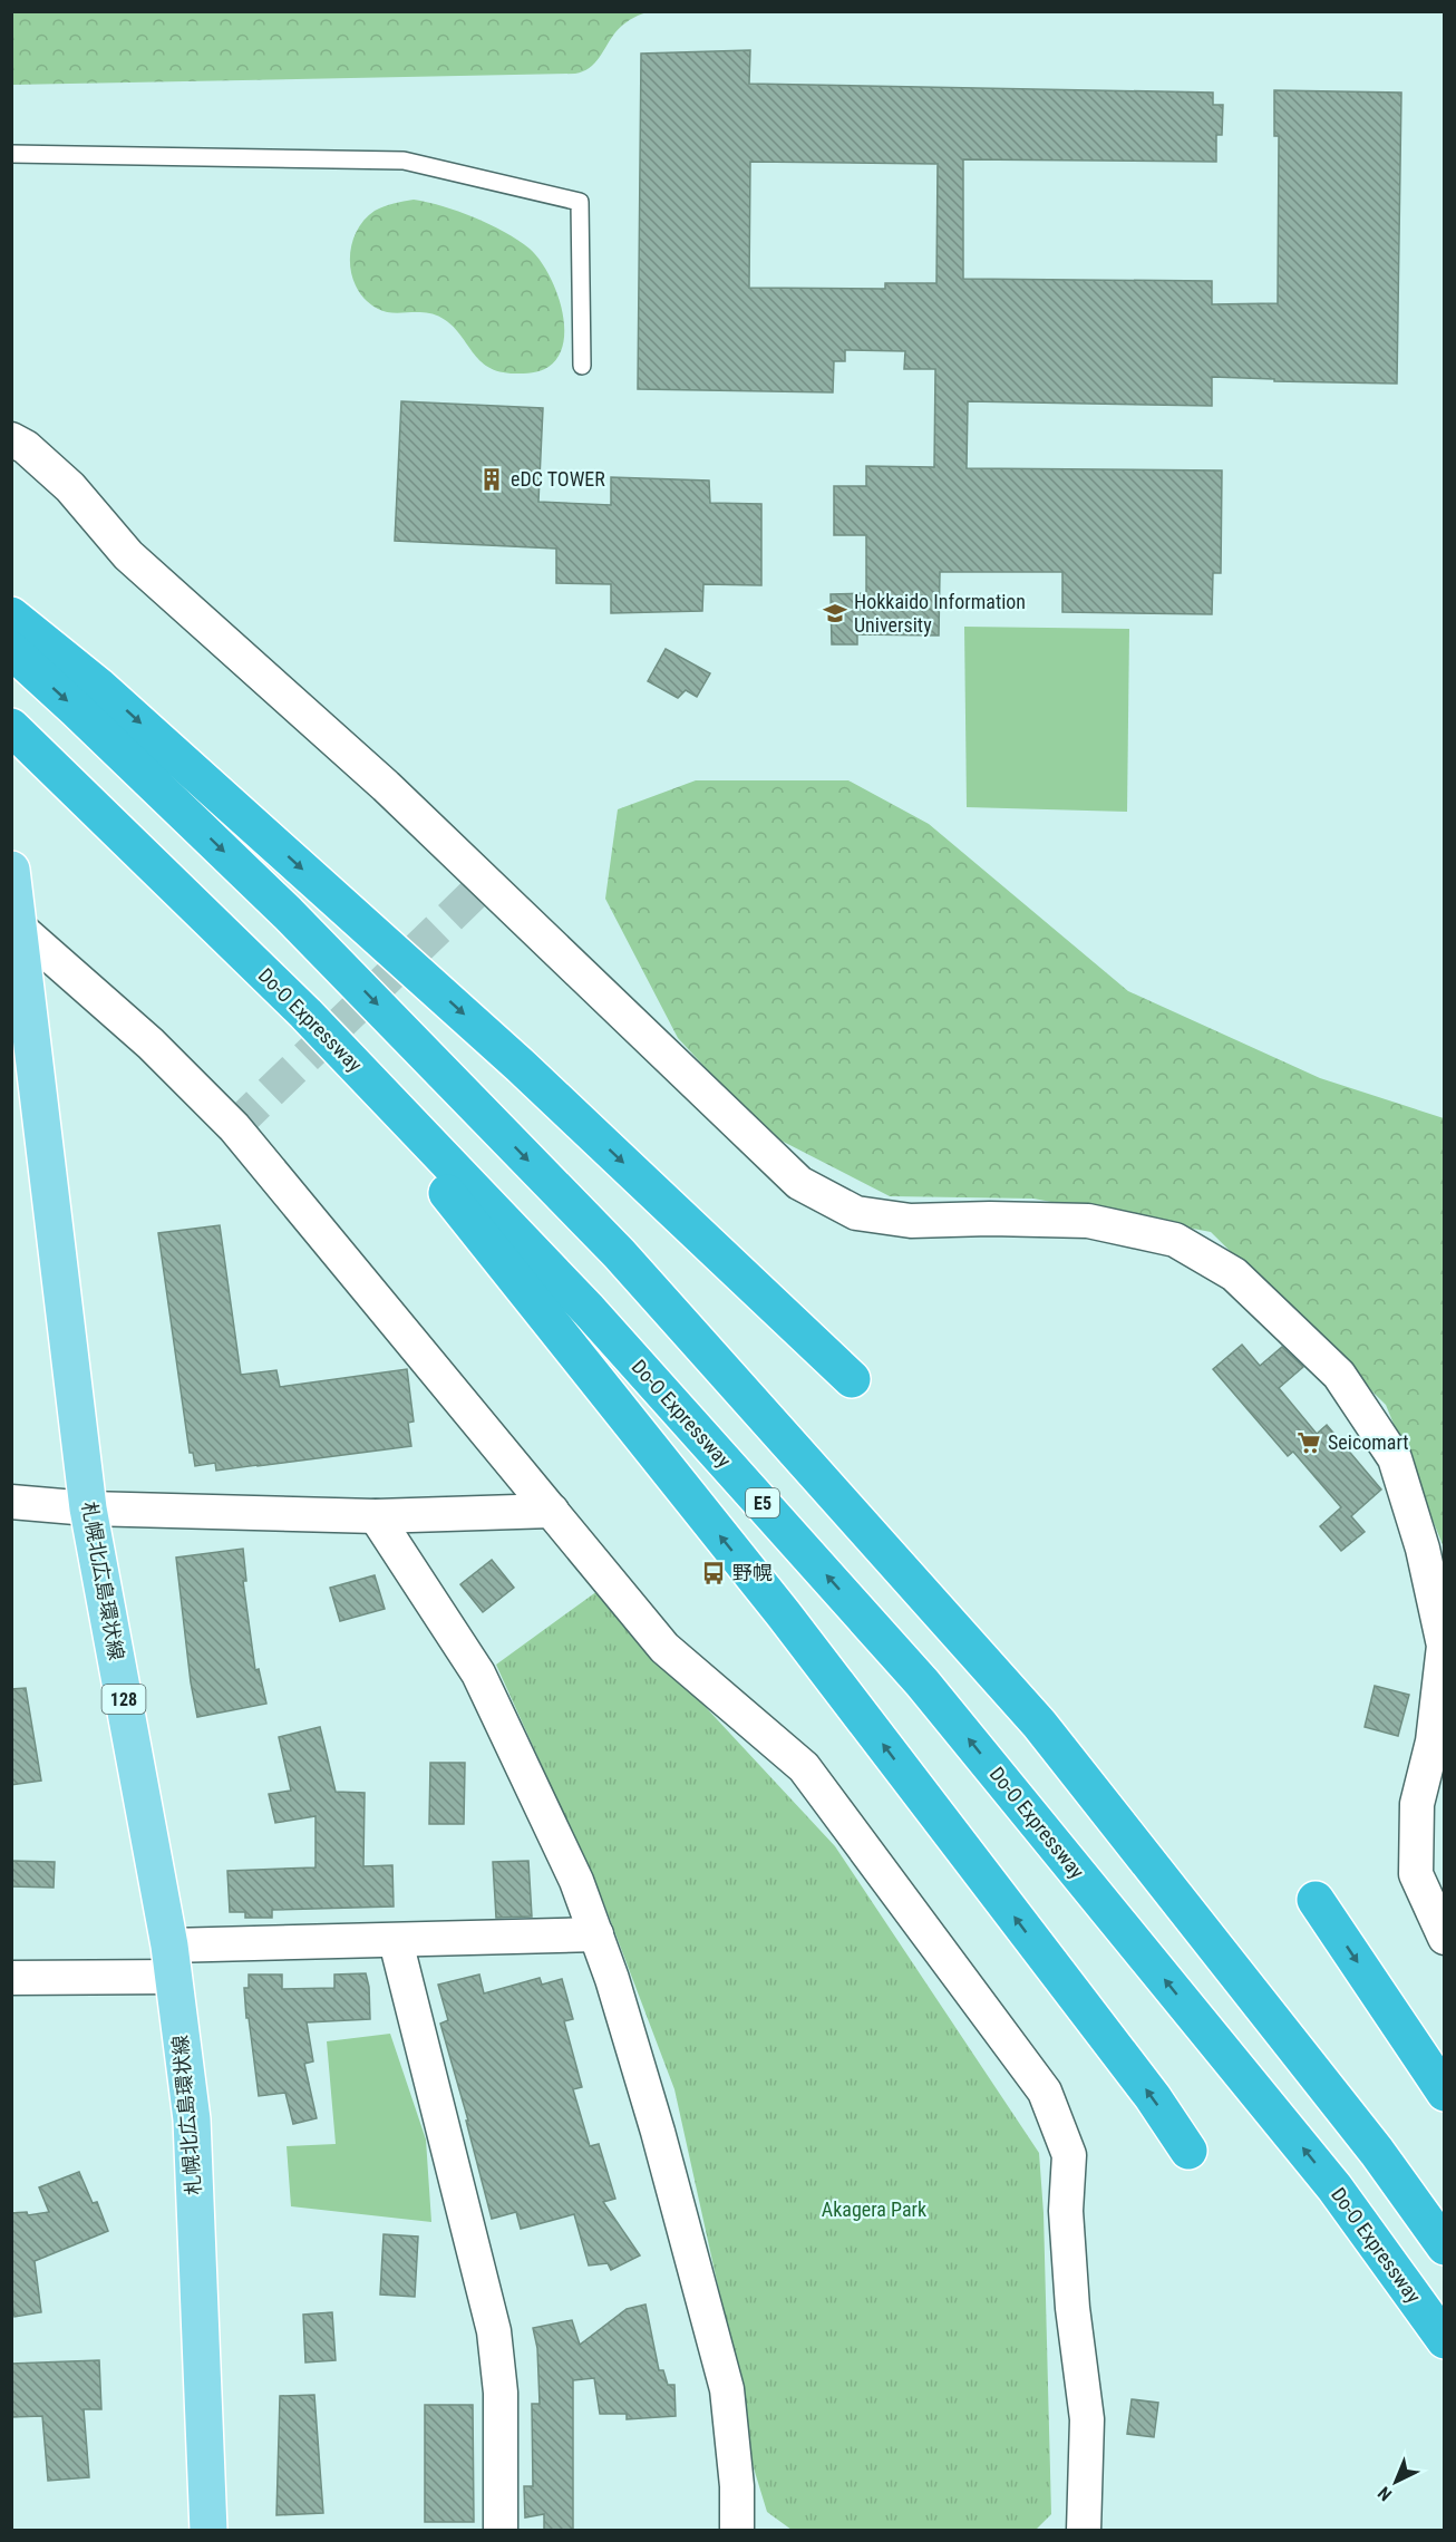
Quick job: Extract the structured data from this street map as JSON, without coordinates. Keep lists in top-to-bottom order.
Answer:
{
  "streets": {
    "highway": ["Do-O Expressway", "E5"],
    "main road": ["札幌北広島環状線", "128"]
  },
  "parks": ["Akagera Park"],
  "places": {
    "building": ["eDC TOWER"],
    "school or university": ["Hokkaido Information University"],
    "supermarket": ["Seicomart"],
    "bus stop": ["野幌"]
  },
  "north": "bottom left"
}
